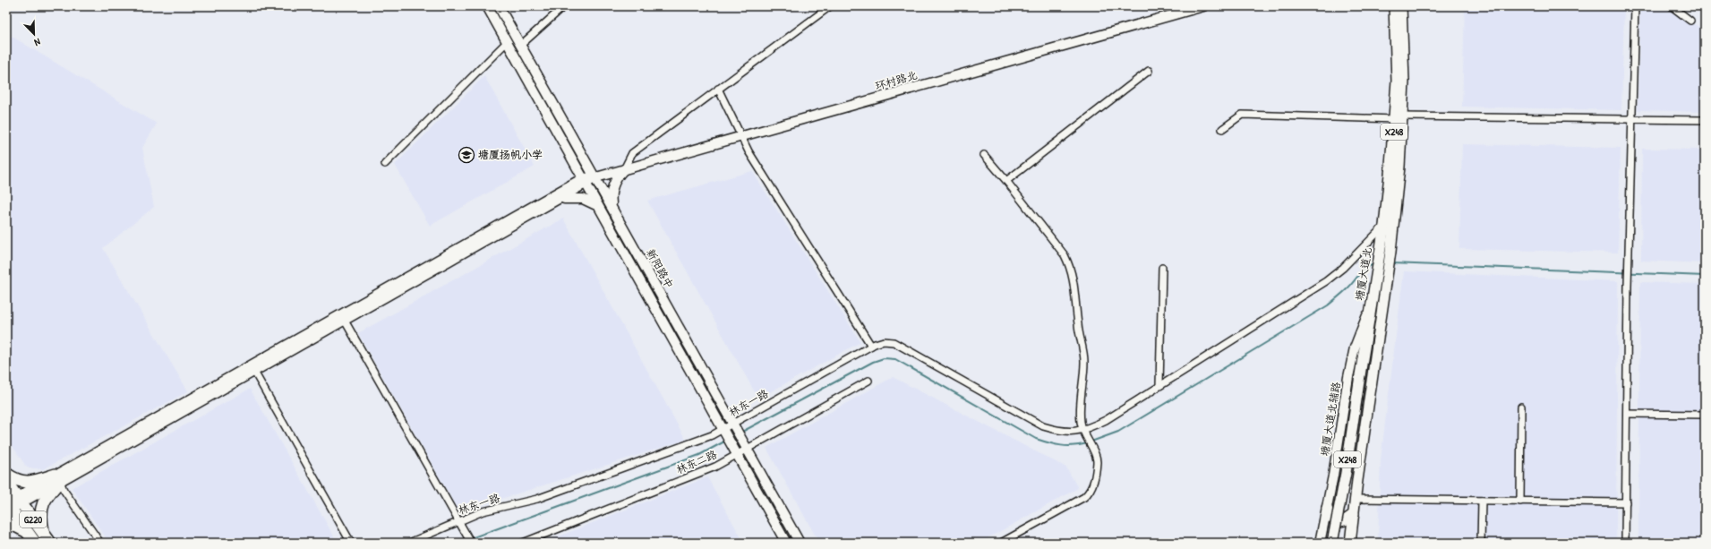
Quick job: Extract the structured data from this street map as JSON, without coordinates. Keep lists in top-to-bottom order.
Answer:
{
  "streets": {
    "highway": ["G220"],
    "main road": ["X248", "塘厦大道北"],
    "street": [
      "环村路北",
      "新阳路中",
      "林东一路",
      "塘厦大道北辅路",
      "林东二路"
    ]
  },
  "crossings": [
    ["环村路北", "新阳路中"],
    ["新阳路中", "林东一路"],
    ["新阳路中", "林东二路"],
    ["塘厦大道北", "塘厦大道北辅路"]
  ],
  "places": {
    "school or university": ["塘厦扬帆小学"]
  },
  "north": "bottom right"
}
